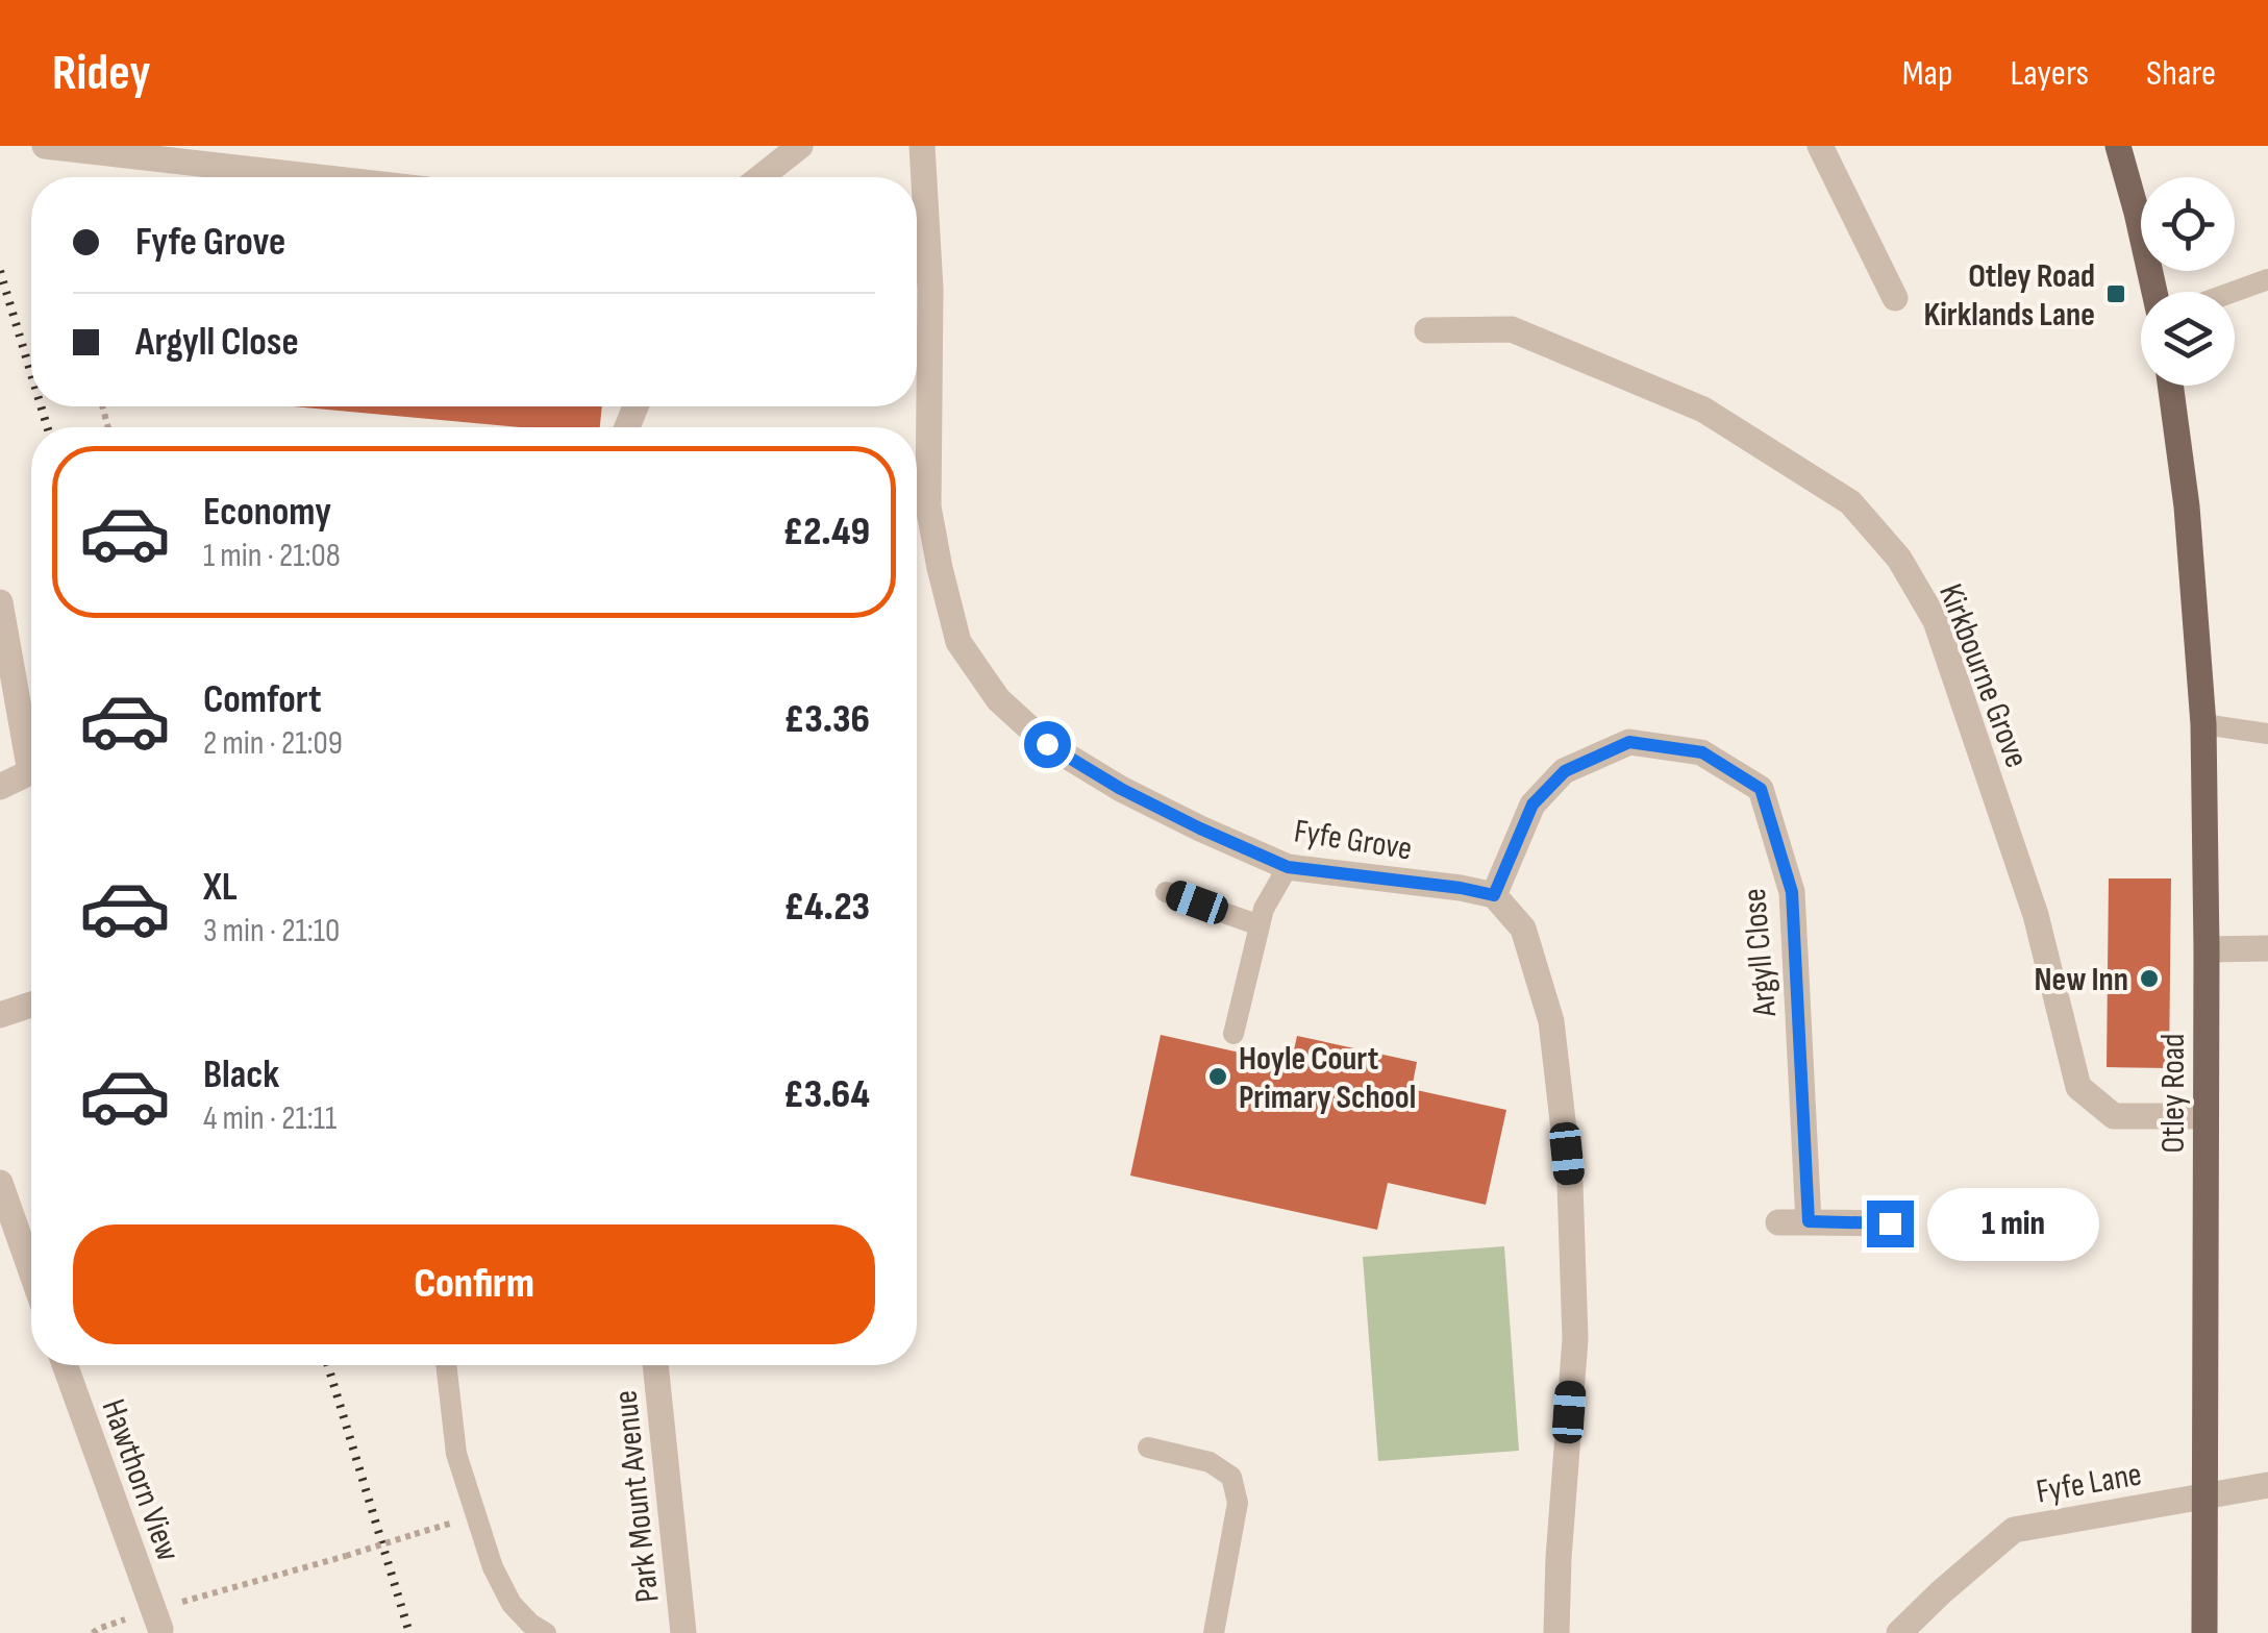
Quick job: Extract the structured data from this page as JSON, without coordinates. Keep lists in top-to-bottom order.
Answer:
{
  "streets": {
    "main road": ["Otley Road"],
    "street": [
      "Kirkbourne Grove",
      "Fyfe Grove",
      "Argyll Close",
      "Hawthorn View",
      "Fyfe Lane",
      "Park Mount Avenue"
    ]
  },
  "crossings": [
    ["Kirkbourne Grove", "Otley Road"],
    ["Fyfe Grove", "Argyll Close"],
    ["Otley Road", "Fyfe Lane"]
  ],
  "places": {
    "transit": ["Otley Road Kirklands Lane"],
    "other": ["New Inn", "Hoyle Court Primary School"]
  },
  "page": {
    "header": "Ridey",
    "nav": ["Map", "Layers", "Share"],
    "banner": ["Fyfe Grove", "Argyll Close"],
    "list": [
      {
        "name": "Economy",
        "note": "1 min · 21:08",
        "value": "£2.49"
      },
      {
        "name": "Comfort",
        "note": "2 min · 21:09",
        "value": "£3.36"
      },
      {
        "name": "XL",
        "note": "3 min · 21:10",
        "value": "£4.23"
      },
      {
        "name": "Black",
        "note": "4 min · 21:11",
        "value": "£3.64"
      }
    ],
    "bubble": "1 min",
    "buttons": "Confirm"
  }
}
